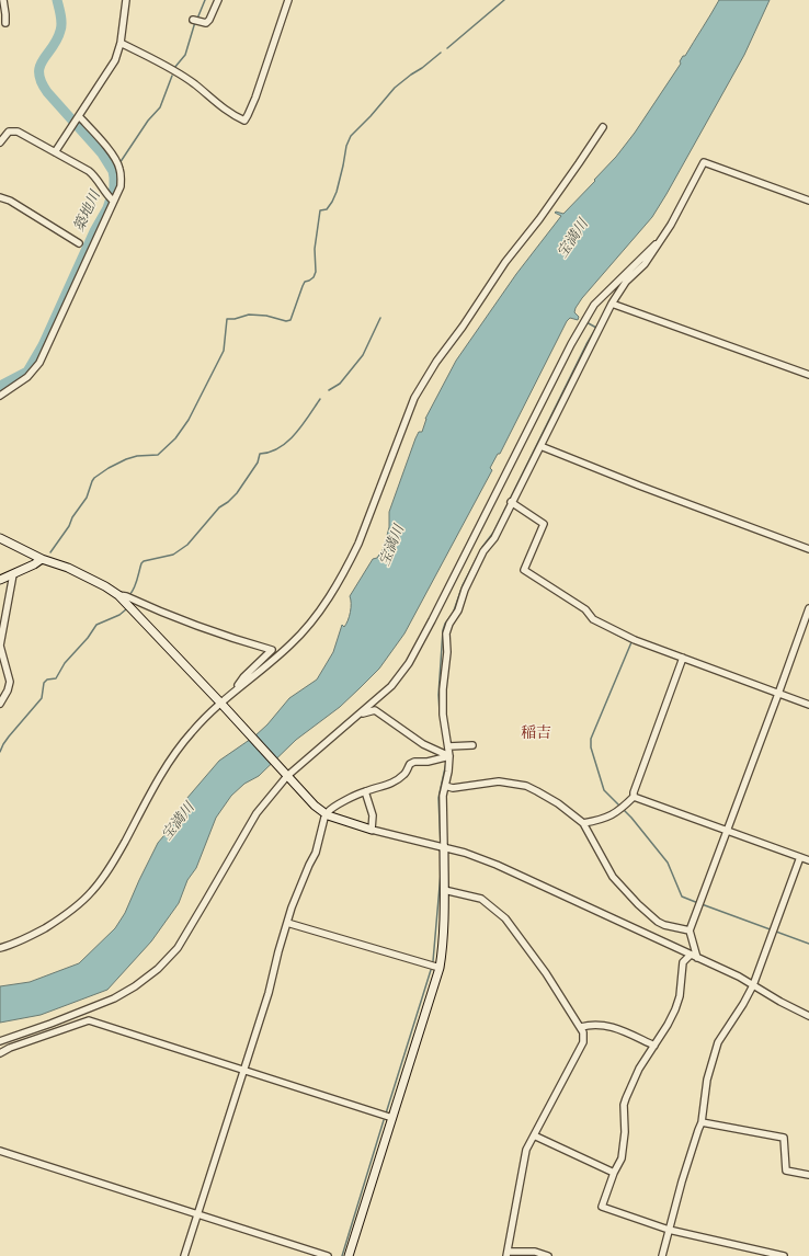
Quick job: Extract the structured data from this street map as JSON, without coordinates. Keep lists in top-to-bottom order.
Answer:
{
  "districts": ["稲吉"],
  "water": ["築地川", "宝満川"]
}
